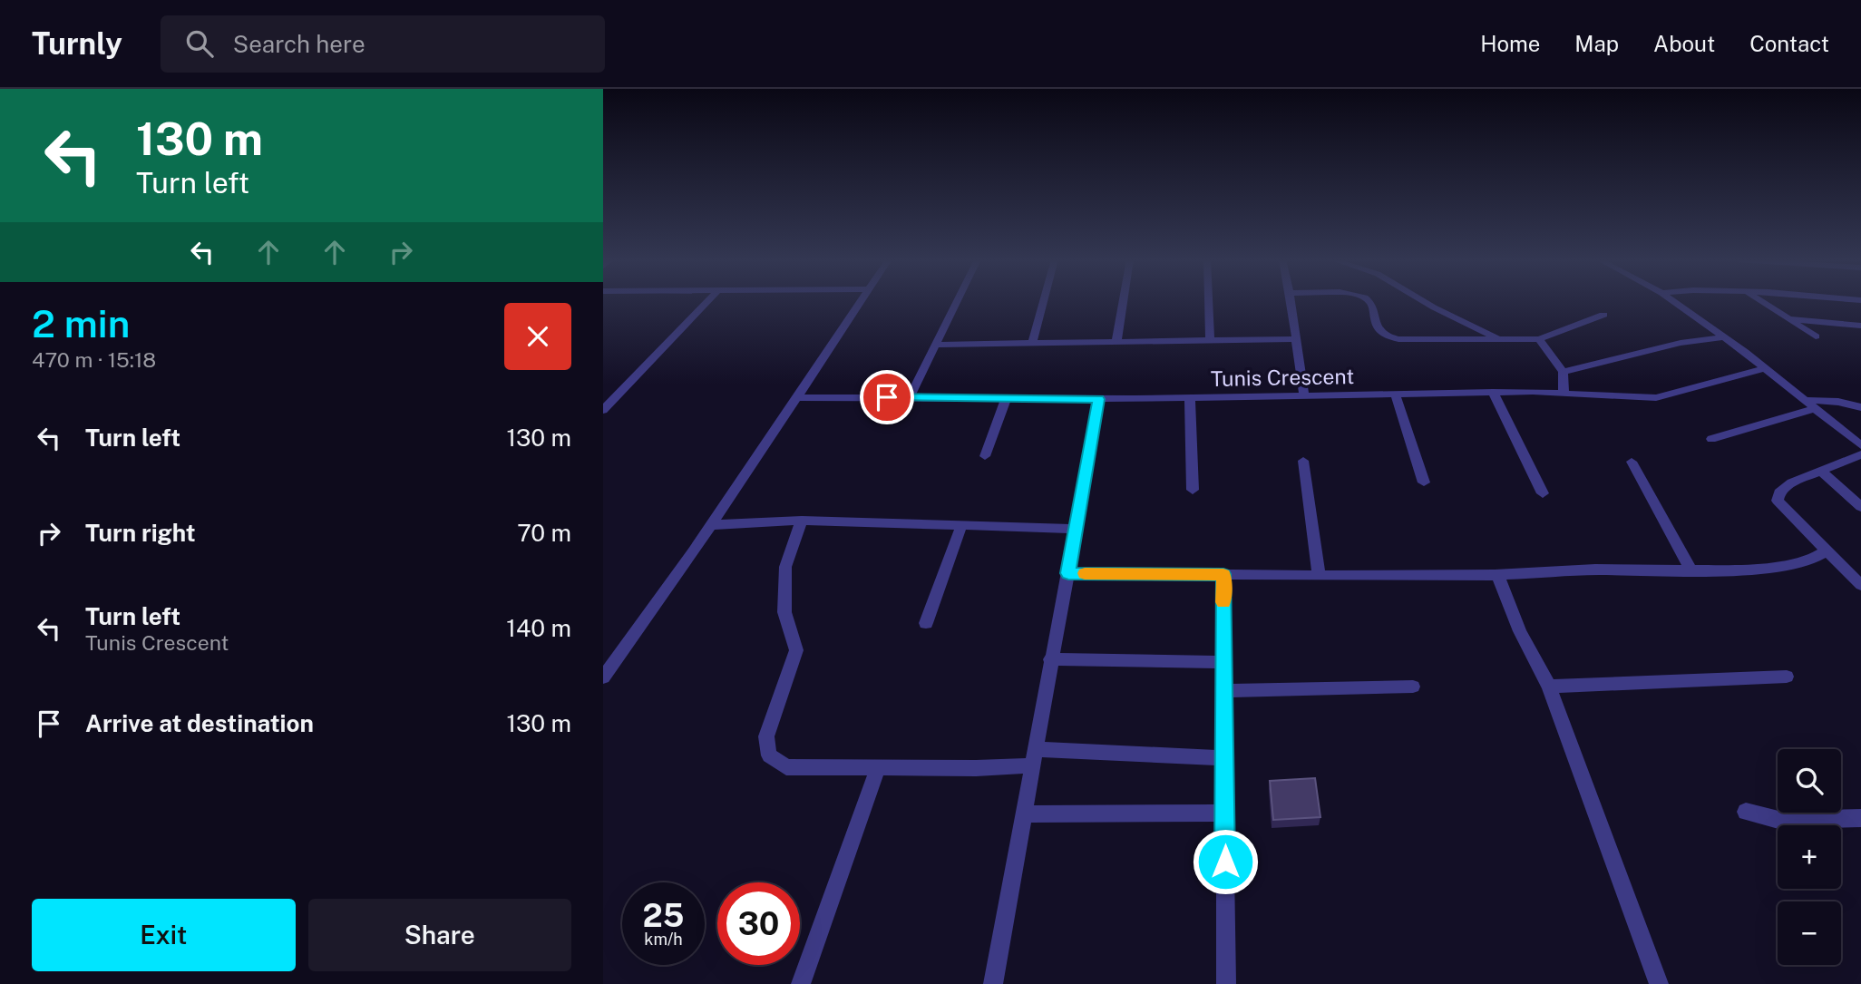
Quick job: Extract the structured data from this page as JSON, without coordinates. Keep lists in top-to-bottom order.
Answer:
{
  "streets": {
    "street": ["Tunis Crescent"]
  },
  "page": {
    "header": "Turnly",
    "search": "Search here",
    "nav": [
      "Home",
      "Map",
      "About",
      "Contact"
    ],
    "turn": ["130 m", "Turn left"],
    "heading": ["2 min", "470 m · 15:18"],
    "list": [
      {
        "name": "Turn left",
        "value": "130 m"
      },
      {
        "name": "Turn right",
        "value": "70 m"
      },
      {
        "name": "Turn left",
        "note": "Tunis Crescent",
        "value": "140 m"
      },
      {
        "name": "Arrive at destination",
        "value": "130 m"
      }
    ],
    "map_buttons": ["+", "−"],
    "speed": "25 km/h",
    "limit": "30",
    "buttons": ["Exit", "Share"]
  }
}
